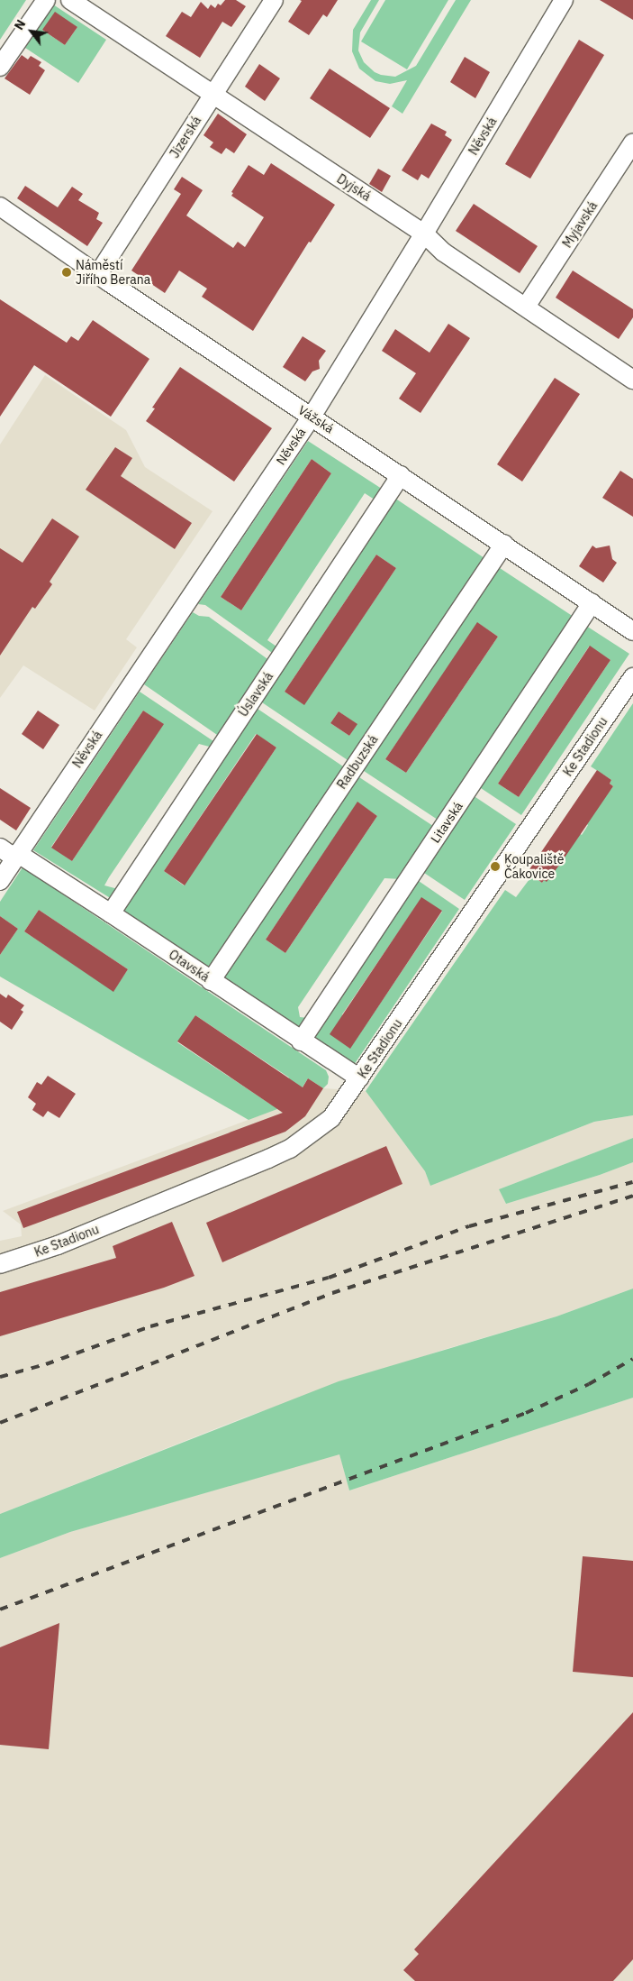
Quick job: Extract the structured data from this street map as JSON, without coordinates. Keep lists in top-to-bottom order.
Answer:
{
  "streets": {
    "street": [
      "Něvská",
      "Jizerská",
      "Dyjská",
      "Myjavská",
      "Vážská",
      "Úslavská",
      "Ke Stadionu",
      "Radbuzská",
      "Litavská",
      "Otavská"
    ]
  },
  "crossings": [
    ["Něvská", "Dyjská"],
    ["Něvská", "Vážská"],
    ["Něvská", "Otavská"],
    ["Jizerská", "Dyjská"],
    ["Jizerská", "Vážská"],
    ["Dyjská", "Myjavská"],
    ["Vážská", "Úslavská"],
    ["Vážská", "Radbuzská"],
    ["Vážská", "Litavská"],
    ["Úslavská", "Otavská"],
    ["Ke Stadionu", "Otavská"],
    ["Radbuzská", "Otavská"],
    ["Litavská", "Otavská"]
  ],
  "places": ["Náměstí Jiřího Berana", "Koupaliště Čakovice"],
  "north": "top left"
}
